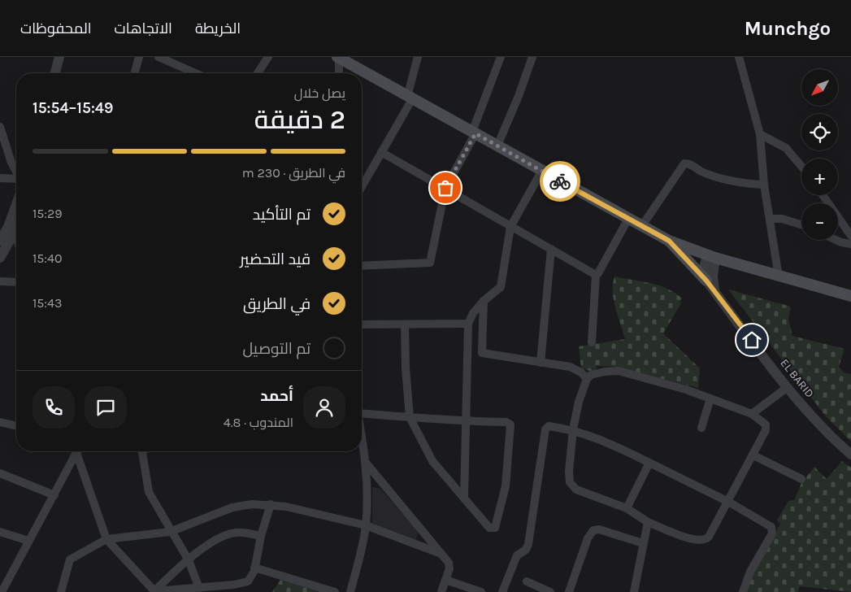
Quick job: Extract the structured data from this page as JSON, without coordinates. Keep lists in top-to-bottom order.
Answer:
{
  "streets": {
    "street": ["EL BARID"]
  },
  "north": "bottom left",
  "page": {
    "header": "Munchgo",
    "nav": ["الخريطة", "الاتجاهات", "المحفوظات"],
    "map_buttons": ["+", "−"],
    "heading": ["2 دقيقة", "يصل خلال", "15:49–15:54"],
    "panel": ["أحمد", "المندوب · 4.8"],
    "bar": "في الطريق · 230 m",
    "list": [
      ["تم التأكيد", "15:29"],
      ["قيد التحضير", "15:40"],
      ["في الطريق", "15:43"],
      "تم التوصيل"
    ]
  }
}
